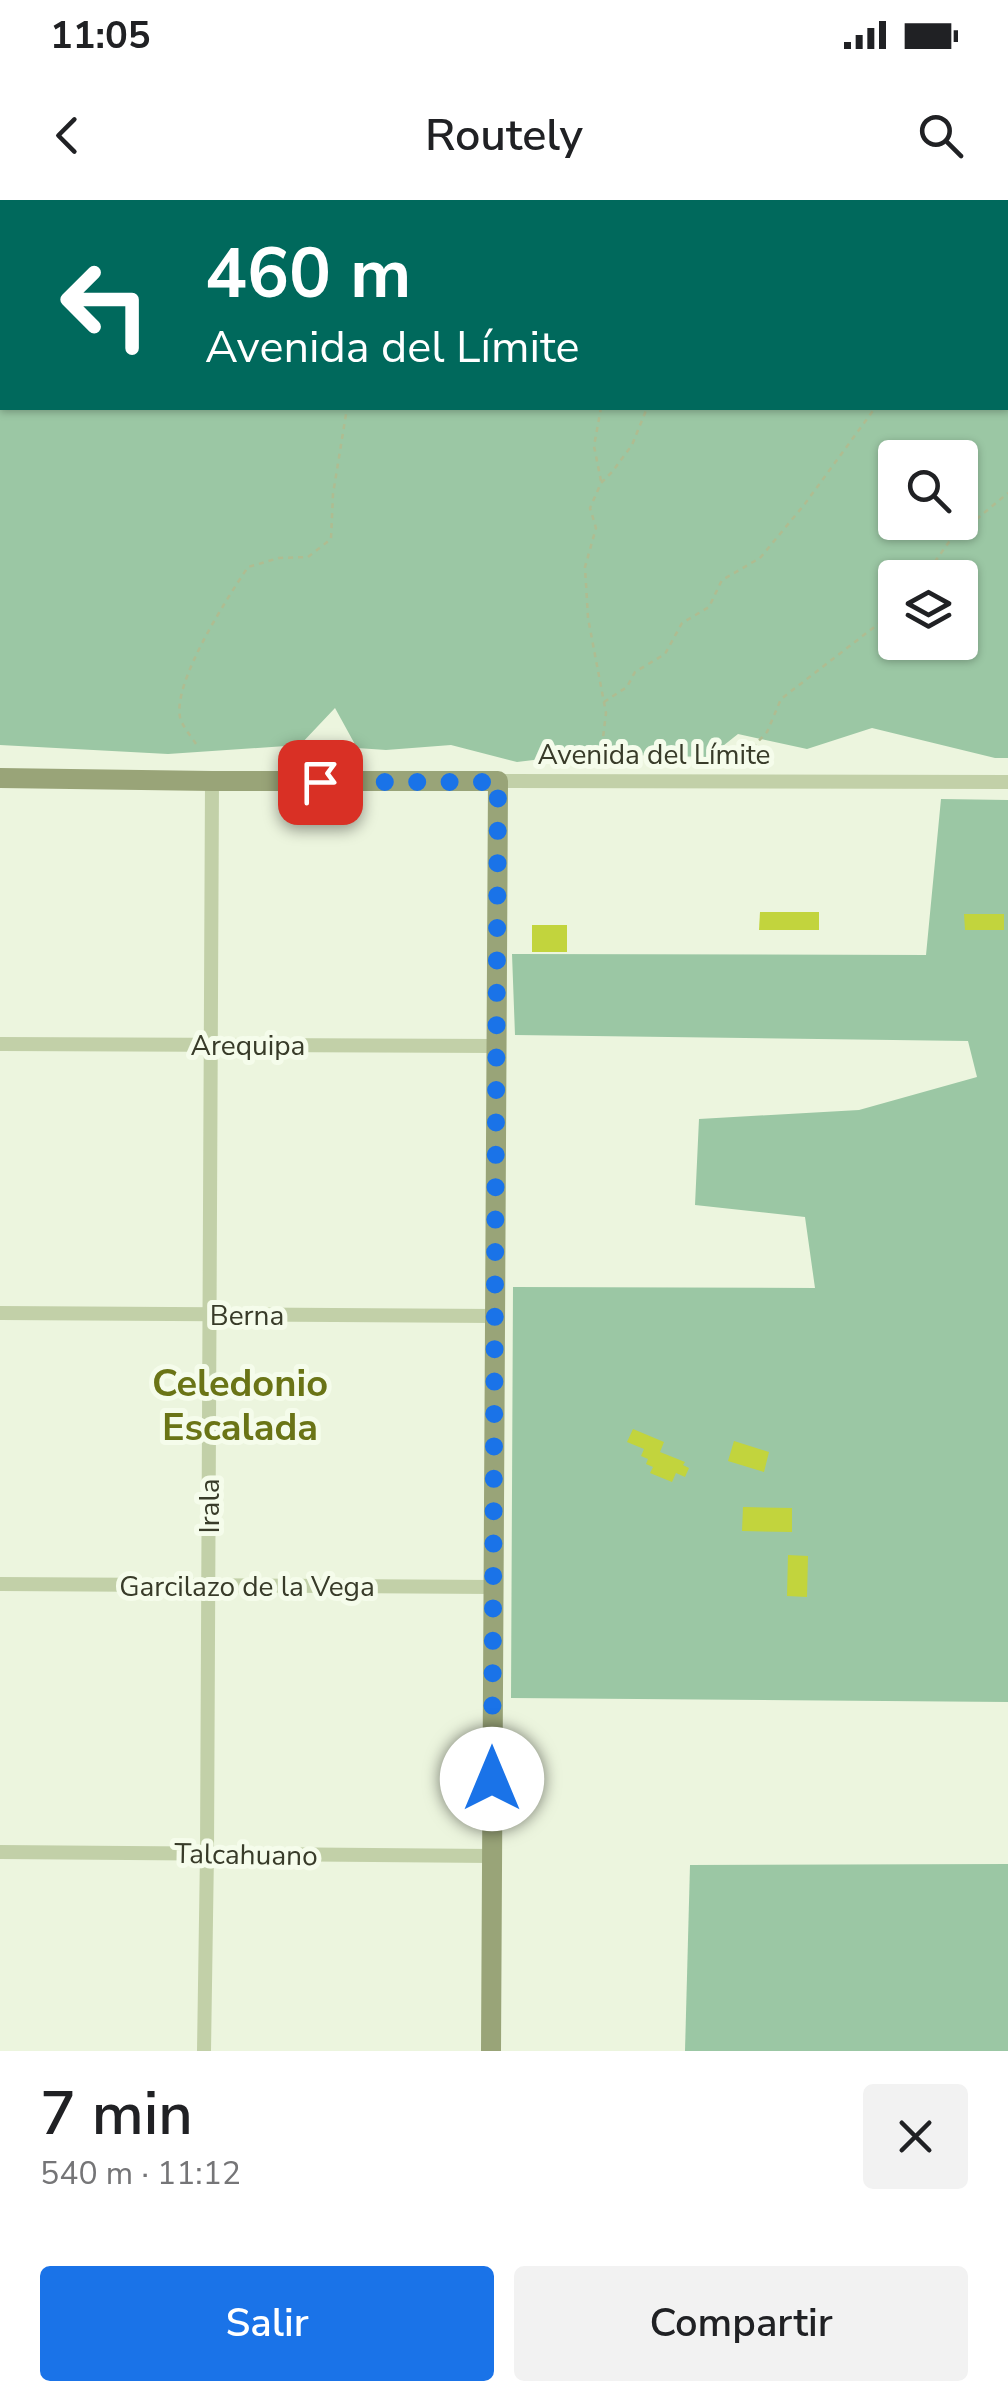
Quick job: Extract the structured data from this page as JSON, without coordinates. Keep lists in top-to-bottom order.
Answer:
{
  "streets": {
    "street": [
      "Avenida del Límite",
      "Arequipa",
      "Berna",
      "Irala",
      "Garcilazo de la Vega",
      "Talcahuano"
    ]
  },
  "crossings": [
    ["Avenida del Límite", "Irala"],
    ["Arequipa", "Irala"],
    ["Berna", "Irala"],
    ["Irala", "Garcilazo de la Vega"],
    ["Irala", "Talcahuano"]
  ],
  "districts": ["Celedonio Escalada"],
  "page": {
    "status": "11:05",
    "header": "Routely",
    "turn": ["460 m", "Avenida del Límite"],
    "heading": ["7 min", "540 m · 11:12"],
    "buttons": ["Salir", "Compartir"]
  }
}
